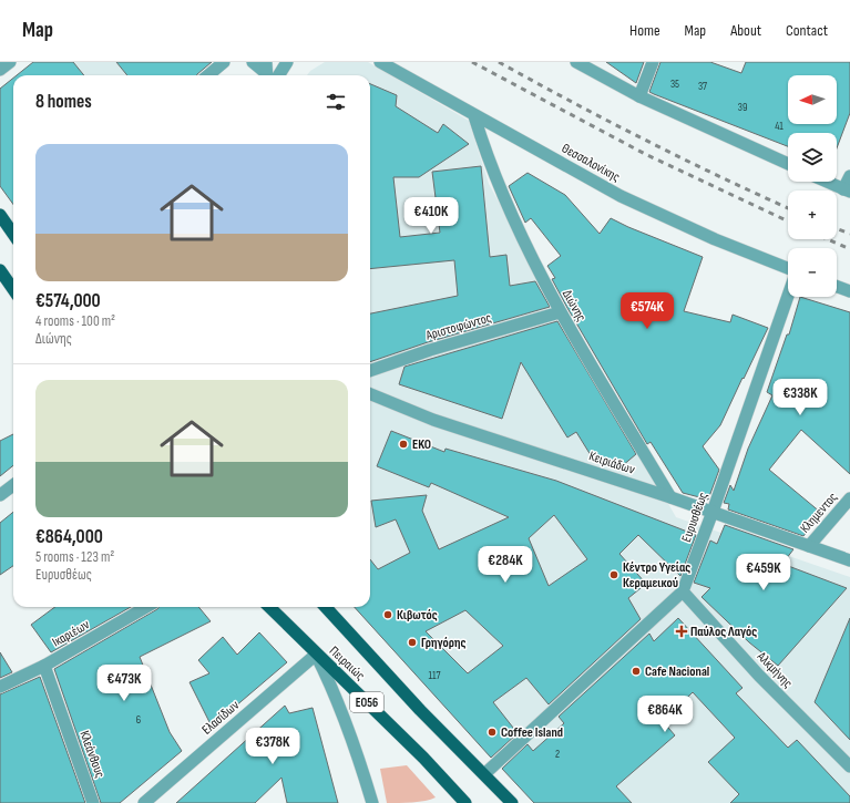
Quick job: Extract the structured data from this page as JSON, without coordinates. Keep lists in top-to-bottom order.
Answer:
{
  "streets": {
    "main road": ["Πειραιώς", "ΕΟ56"],
    "street": [
      "Θεσσαλονίκης",
      "Διώνης",
      "Αριστοφώντος",
      "Κειριάδων",
      "Κλημεντος",
      "Ευρυσθέως",
      "Ικαριέων",
      "Αλκμήνης",
      "Ελασίδων",
      "Κλεάνθους"
    ]
  },
  "crossings": [
    ["Θεσσαλονίκης", "Διώνης"],
    ["Διώνης", "Αριστοφώντος"],
    ["Διώνης", "Κειριάδων"],
    ["Κειριάδων", "Κλημεντος"],
    ["Κειριάδων", "Ευρυσθέως"],
    ["Ευρυσθέως", "Πειραιώς"],
    ["Ευρυσθέως", "Αλκμήνης"],
    ["Ικαριέων", "Κλεάνθους"],
    ["Πειραιώς", "Ελασίδων"]
  ],
  "places": {
    "other": [
      "EKO",
      "Κέντρο Υγείας Κεραμεικού",
      "Κιβωτός",
      "Γρηγόρης",
      "Cafe Nacional",
      "Coffee Island"
    ],
    "health": ["Παύλος Λαγός"]
  },
  "house_numbers": [
    "35",
    "37",
    "39",
    "41",
    "117",
    "6",
    "2"
  ],
  "north": "left",
  "page": {
    "header": "Map",
    "nav": [
      "Home",
      "Map",
      "About",
      "Contact"
    ],
    "map_buttons": ["+", "−"],
    "heading": "8 homes",
    "list": [
      {
        "name": "€574,000",
        "note": "4 rooms · 100 m² · Διώνης"
      },
      {
        "name": "€864,000",
        "note": "5 rooms · 123 m² · Ευρυσθέως"
      }
    ],
    "price": [
      "€410K",
      "€574K",
      "€338K",
      "€284K",
      "€459K",
      "€473K",
      "€864K",
      "€378K"
    ]
  }
}
